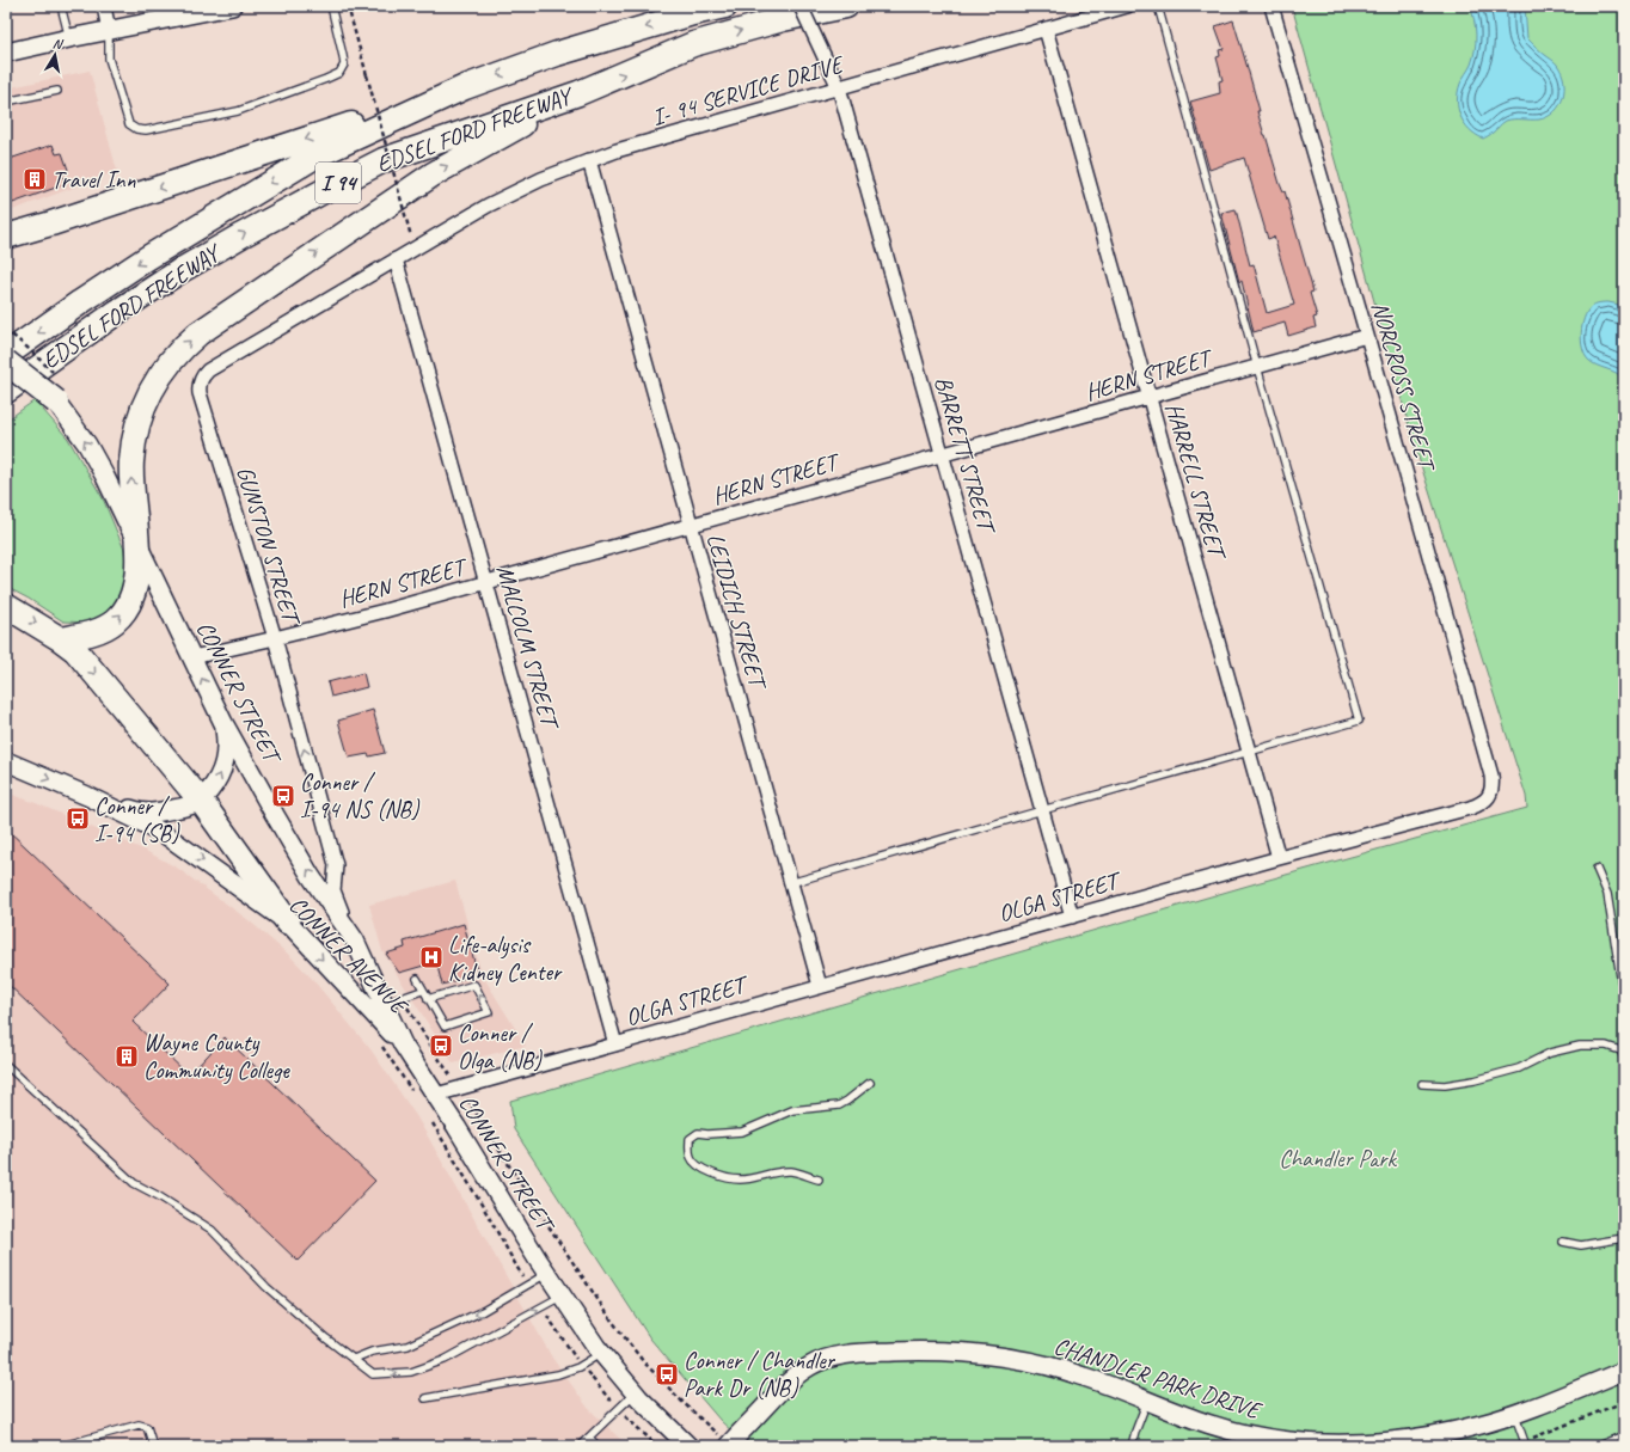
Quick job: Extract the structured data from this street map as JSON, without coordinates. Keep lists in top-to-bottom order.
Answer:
{
  "streets": {
    "highway": ["EDSEL FORD FREEWAY", "I 94"],
    "main road": ["CONNER STREET", "CONNER AVENUE", "CHANDLER PARK DRIVE"],
    "street": [
      "I- 94 SERVICE DRIVE",
      "HERN STREET",
      "NORCROSS STREET",
      "BARRETT STREET",
      "HARRELL STREET",
      "GUNSTON STREET",
      "LEIDICH STREET",
      "MALCOLM STREET",
      "OLGA STREET"
    ]
  },
  "crossings": [
    ["I- 94 SERVICE DRIVE", "BARRETT STREET"],
    ["I- 94 SERVICE DRIVE", "HARRELL STREET"],
    ["I- 94 SERVICE DRIVE", "GUNSTON STREET"],
    ["I- 94 SERVICE DRIVE", "LEIDICH STREET"],
    ["I- 94 SERVICE DRIVE", "MALCOLM STREET"],
    ["HERN STREET", "NORCROSS STREET"],
    ["HERN STREET", "BARRETT STREET"],
    ["HERN STREET", "HARRELL STREET"],
    ["HERN STREET", "GUNSTON STREET"],
    ["HERN STREET", "LEIDICH STREET"],
    ["HERN STREET", "MALCOLM STREET"],
    ["HERN STREET", "CONNER STREET"],
    ["NORCROSS STREET", "OLGA STREET"],
    ["BARRETT STREET", "OLGA STREET"],
    ["HARRELL STREET", "OLGA STREET"],
    ["GUNSTON STREET", "MALCOLM STREET"],
    ["GUNSTON STREET", "CONNER STREET"],
    ["LEIDICH STREET", "OLGA STREET"],
    ["MALCOLM STREET", "OLGA STREET"],
    ["CONNER STREET", "OLGA STREET"],
    ["CONNER STREET", "CONNER AVENUE"]
  ],
  "one_way": ["GUNSTON STREET", "CONNER STREET", "CONNER AVENUE"],
  "parks": ["Chandler Park"],
  "places": {
    "building": ["Travel Inn", "Wayne County Community College"],
    "bus stop": [
      "Conner / I-94 NS (NB)",
      "Conner / I-94 (SB)",
      "Conner / Olga (NB)",
      "Conner / Chandler Park Dr (NB)"
    ],
    "hospital": ["Life-alysis Kidney Center"]
  },
  "north": "top"
}
